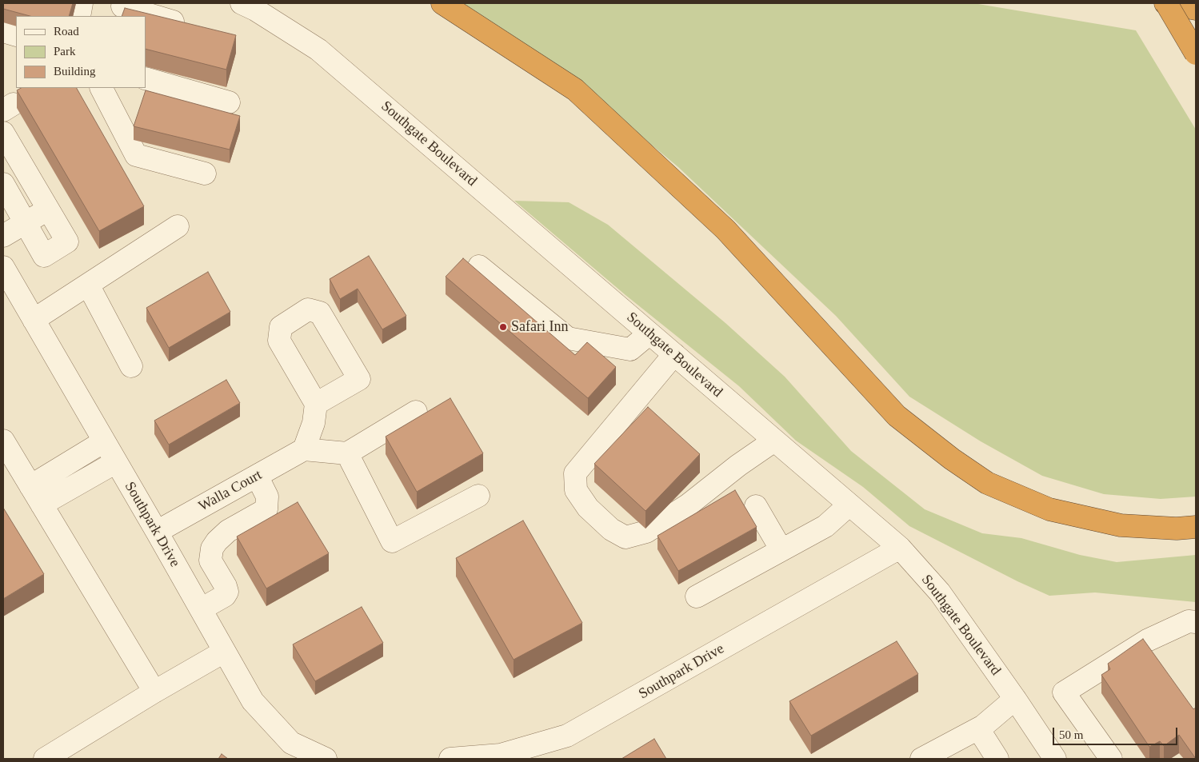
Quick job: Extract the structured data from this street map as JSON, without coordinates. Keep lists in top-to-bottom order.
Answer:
{
  "streets": {
    "street": ["Southgate Boulevard", "Walla Court", "Southpark Drive"]
  },
  "crossings": [
    ["Southgate Boulevard", "Southpark Drive"],
    ["Walla Court", "Southpark Drive"]
  ],
  "places": ["Safari Inn"],
  "legend": ["Road", "Park", "Building"],
  "scale_bar": "50 m"
}
